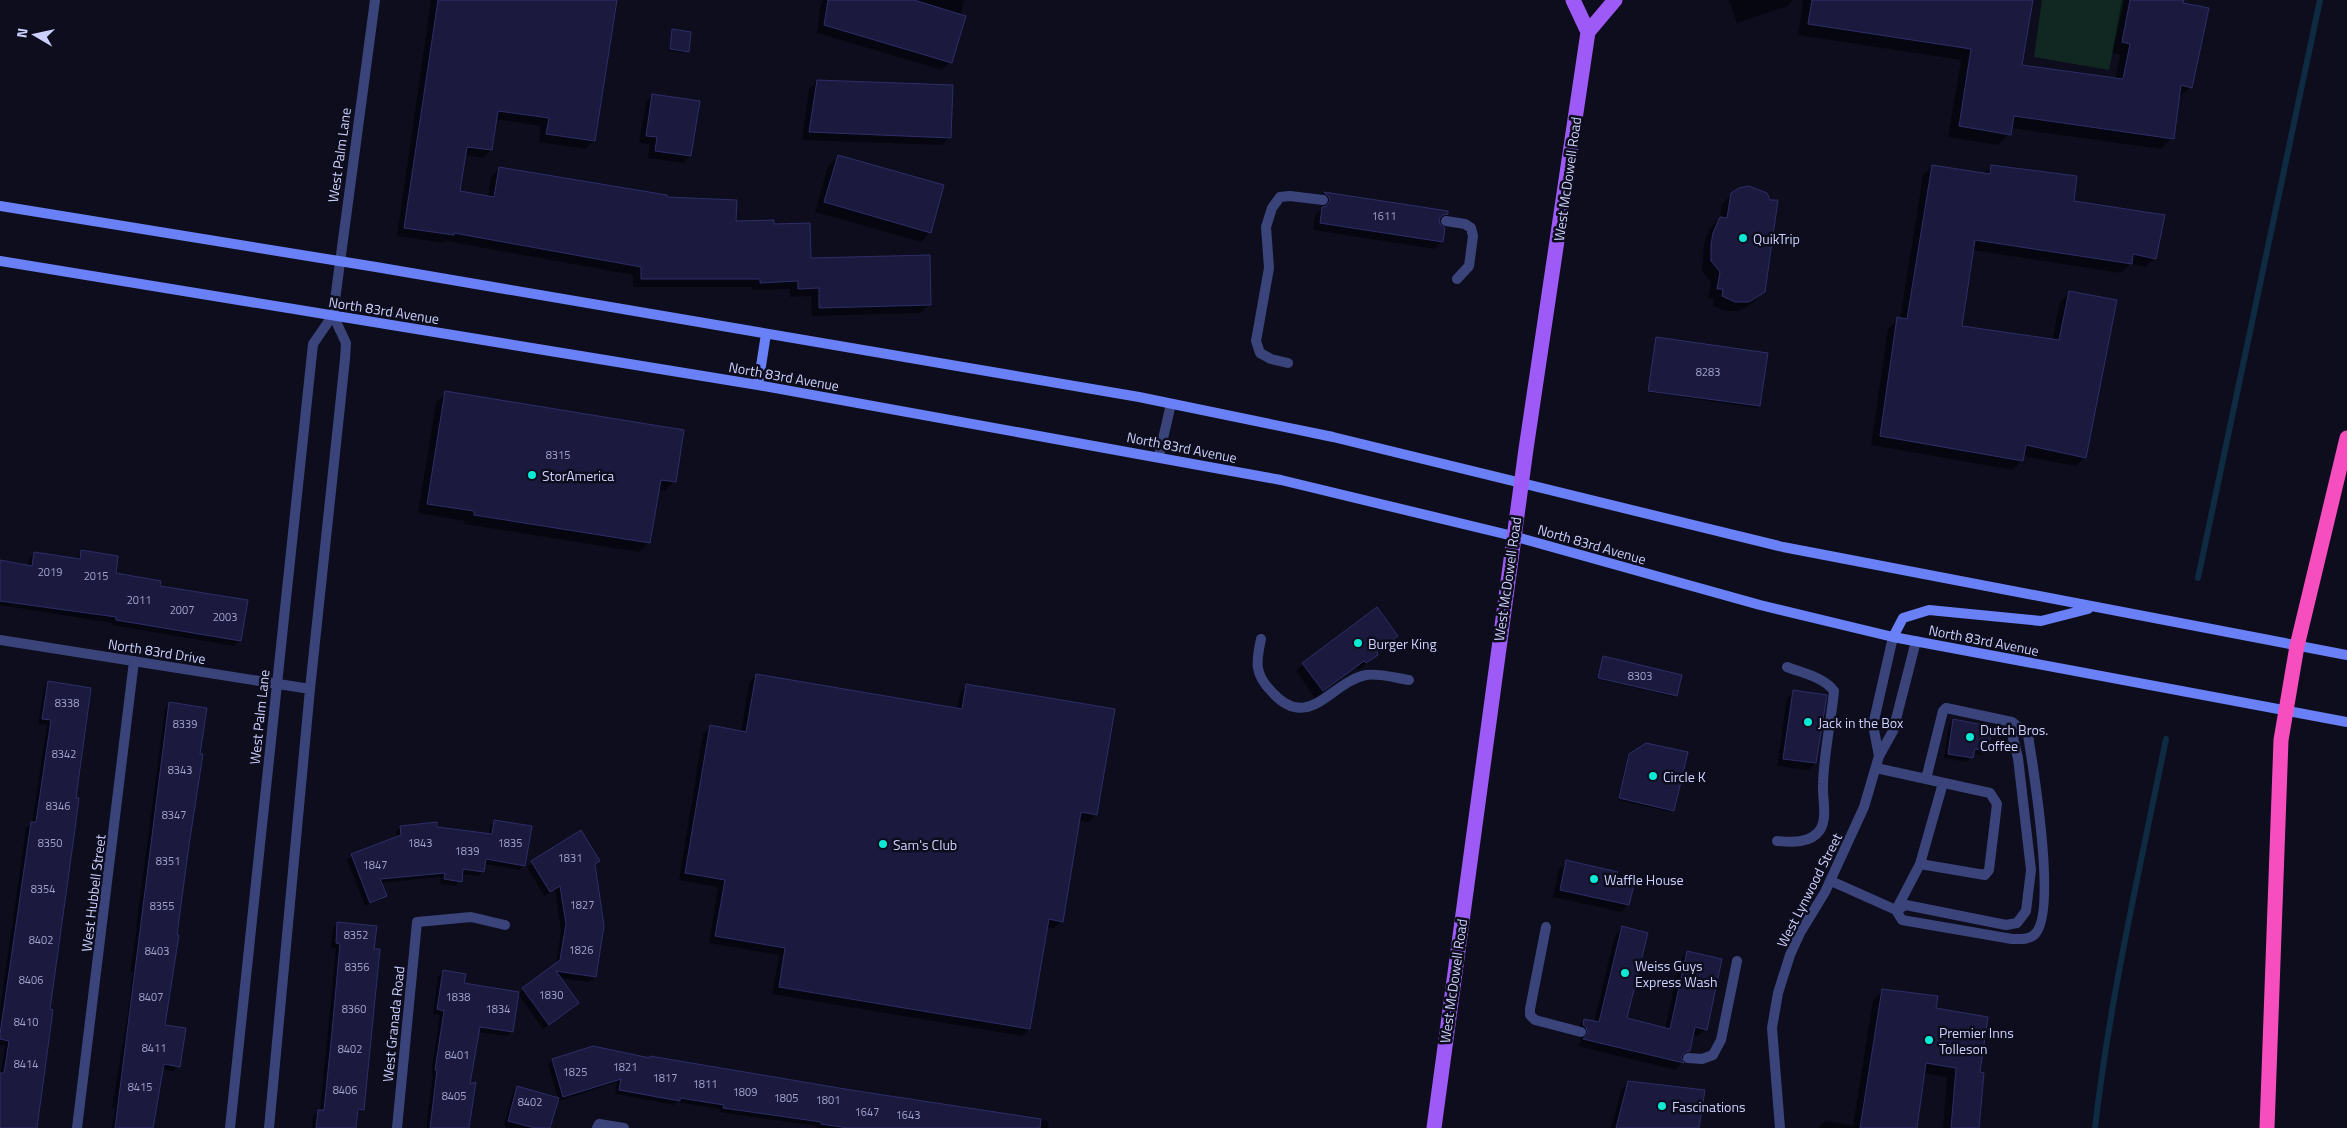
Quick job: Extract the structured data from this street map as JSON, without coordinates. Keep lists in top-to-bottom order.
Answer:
{
  "streets": {
    "main road": ["West McDowell Road", "North 83rd Avenue"],
    "street": [
      "West Palm Lane",
      "North 83rd Drive",
      "West Lynwood Street",
      "West Hubbell Street",
      "West Granada Road"
    ]
  },
  "crossings": [
    ["West Palm Lane", "North 83rd Avenue"],
    ["West Palm Lane", "North 83rd Drive"],
    ["West McDowell Road", "North 83rd Avenue"],
    ["North 83rd Avenue", "West Lynwood Street"],
    ["North 83rd Drive", "West Hubbell Street"]
  ],
  "places": [
    "QuikTrip",
    "StorAmerica",
    "Burger King",
    "Jack in the Box",
    "Dutch Bros. Coffee",
    "Circle K",
    "Sam's Club",
    "Waffle House",
    "Weiss Guys Express Wash",
    "Premier Inns Tolleson",
    "Fascinations"
  ],
  "house_numbers": [
    "1611",
    "8283",
    "8315",
    "2019",
    "2015",
    "2011",
    "2007",
    "2003",
    "8303",
    "8338",
    "8339",
    "8342",
    "8343",
    "8346",
    "8347",
    "8350",
    "1843",
    "1835",
    "1839",
    "1831",
    "8351",
    "1847",
    "8354",
    "1827",
    "8355",
    "8352",
    "8402",
    "1826",
    "8403",
    "8356",
    "8406",
    "1830",
    "8407",
    "1838",
    "8360",
    "1834",
    "8410",
    "8411",
    "8402",
    "8401",
    "8414",
    "1821",
    "1825",
    "1817",
    "1811",
    "8415",
    "8406",
    "1809",
    "8405",
    "1805",
    "1801",
    "8402",
    "1647",
    "1643"
  ],
  "north": "left"
}
